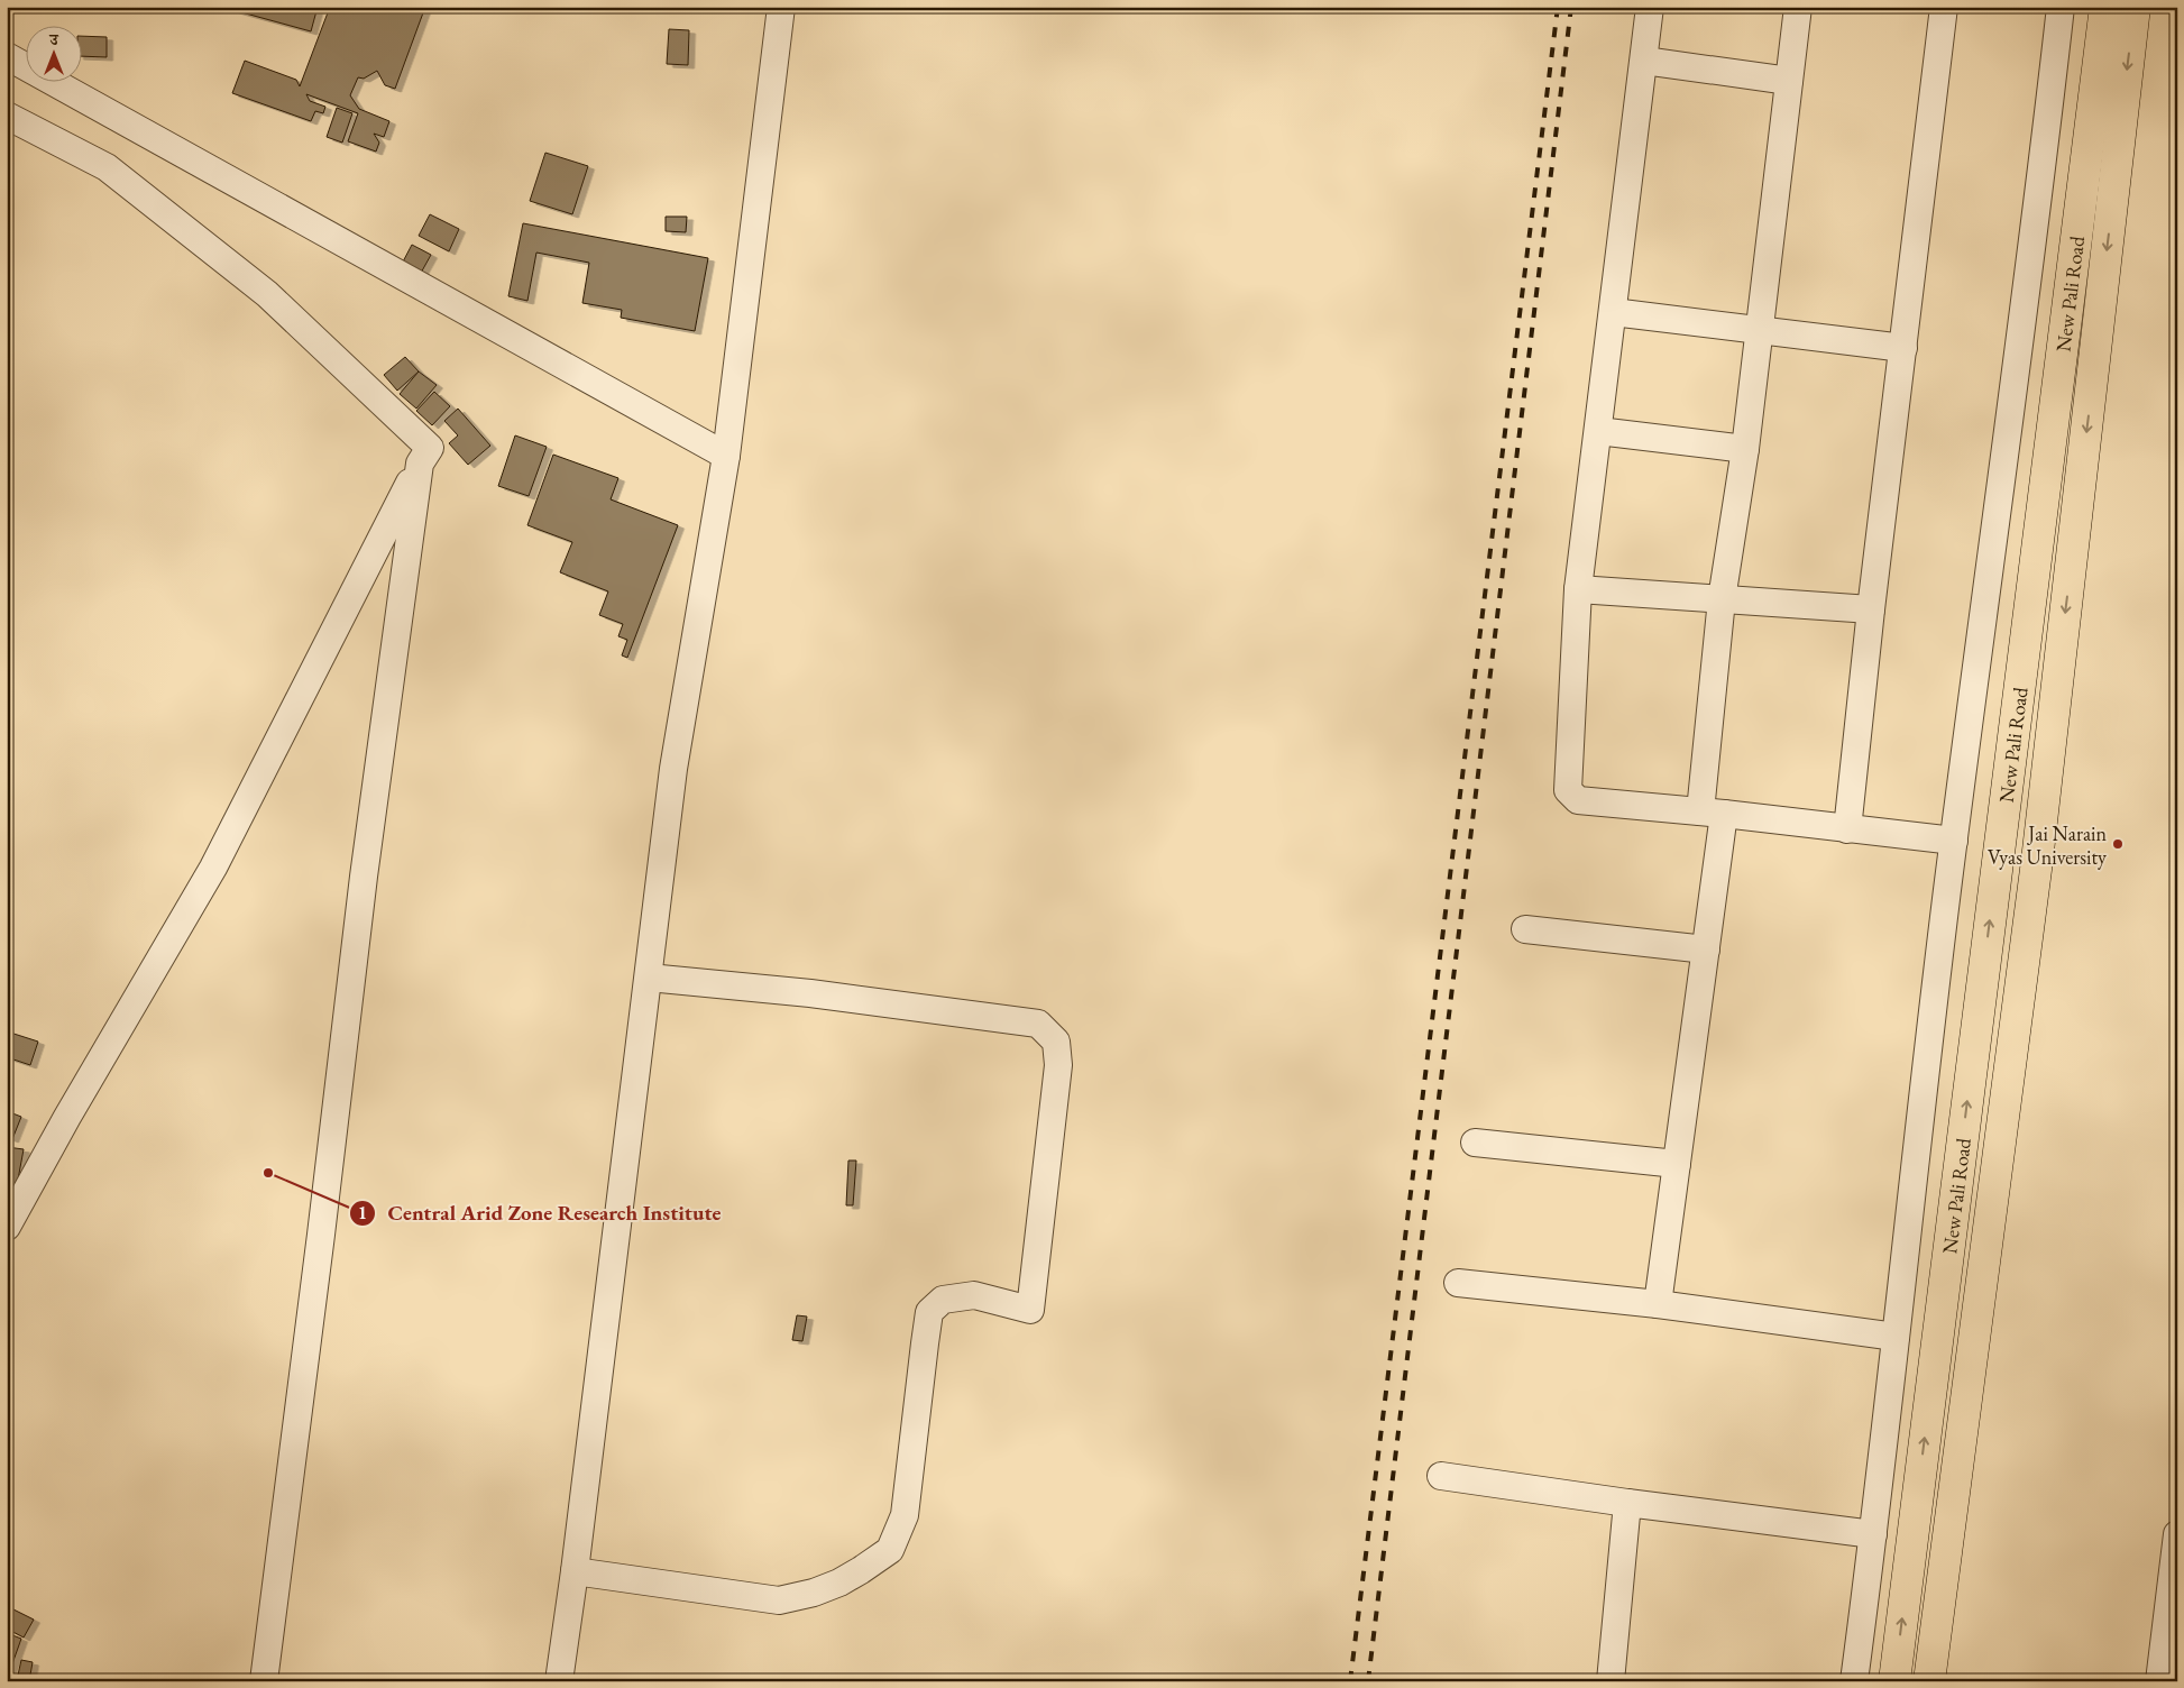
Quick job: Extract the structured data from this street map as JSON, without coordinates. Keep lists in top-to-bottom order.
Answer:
{
  "streets": {
    "highway": ["New Pali Road"]
  },
  "places": ["Jai Narain Vyas University", "Central Arid Zone Research Institute"],
  "north": "top"
}
